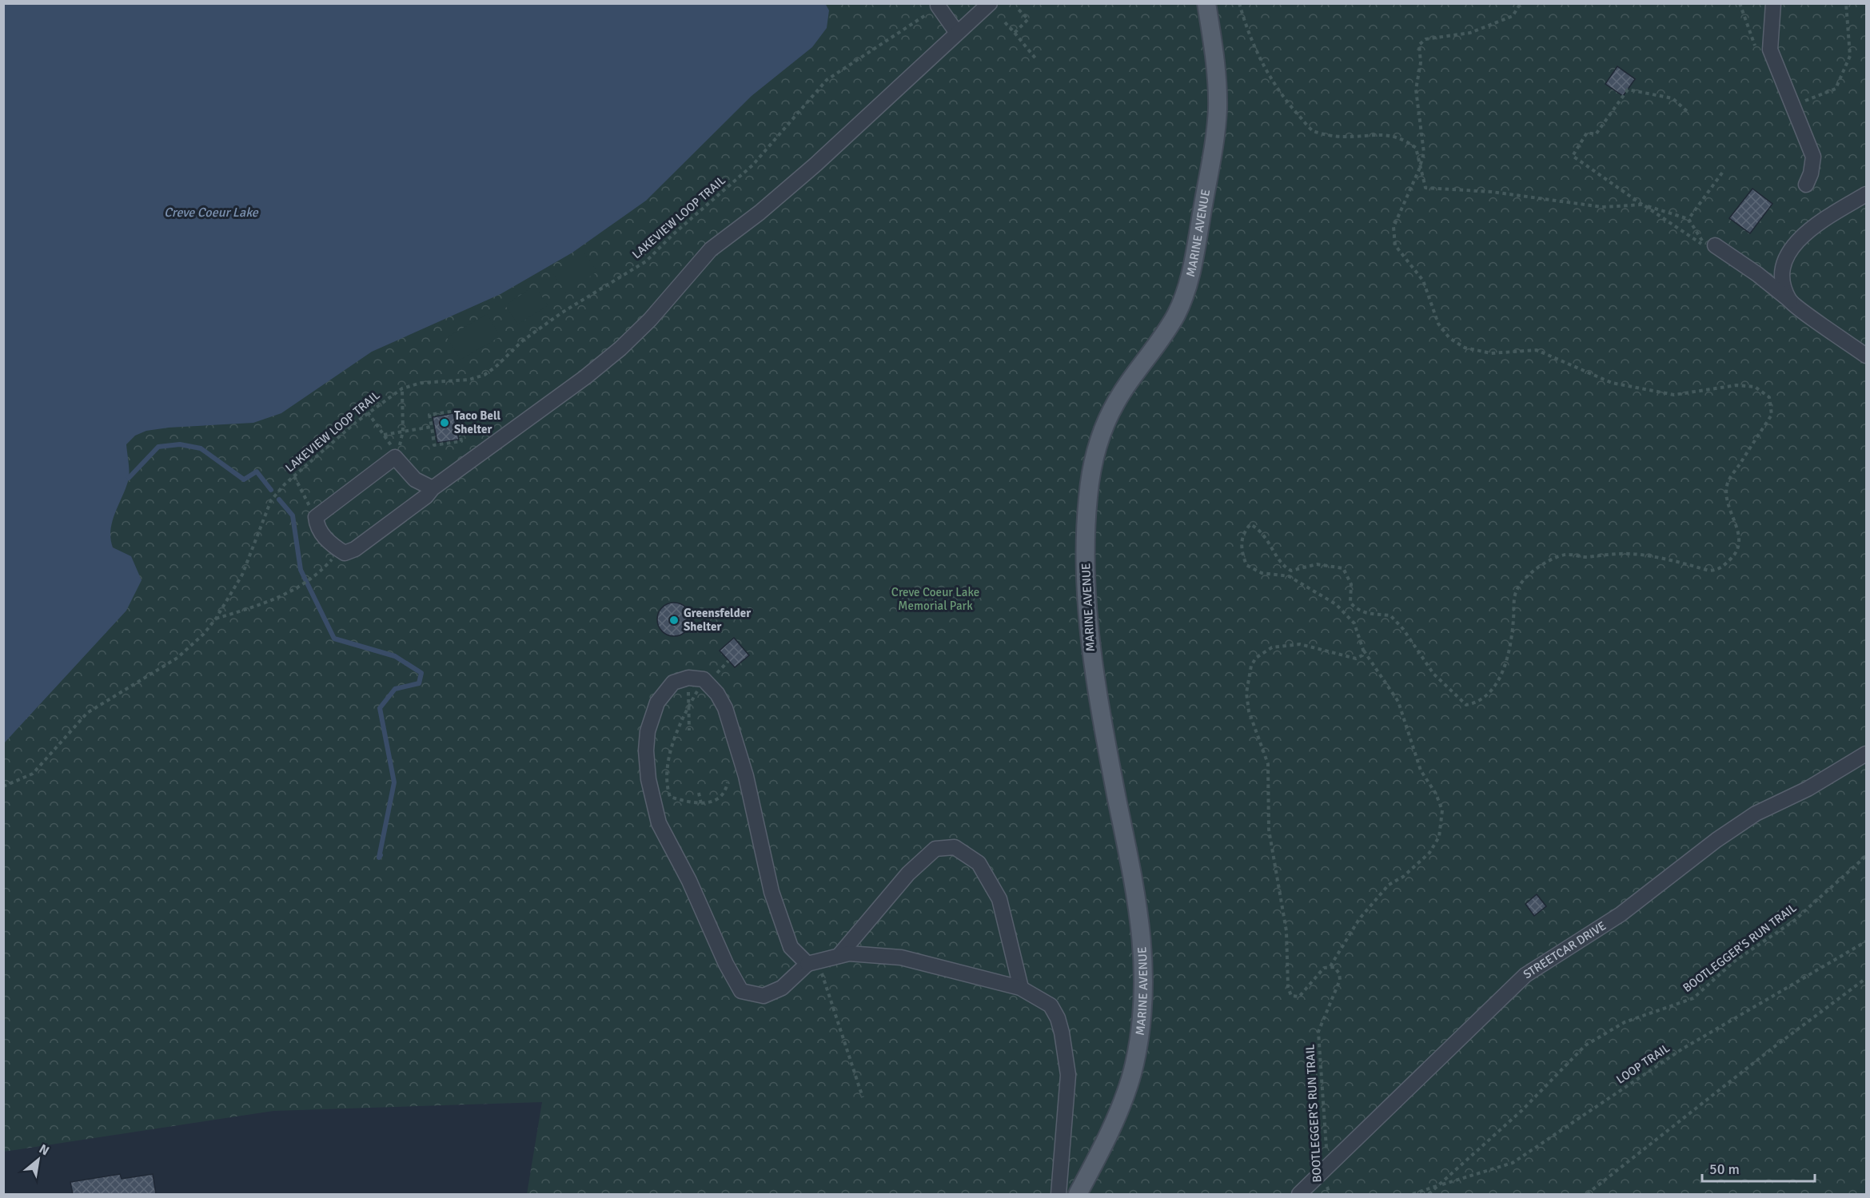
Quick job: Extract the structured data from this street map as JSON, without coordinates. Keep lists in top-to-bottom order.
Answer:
{
  "streets": {
    "main road": ["MARINE AVENUE"],
    "street": ["STREETCAR DRIVE"],
    "path": ["LAKEVIEW LOOP TRAIL", "BOOTLEGGER'S RUN TRAIL", "LOOP TRAIL"]
  },
  "crossings": [
    ["BOOTLEGGER'S RUN TRAIL", "STREETCAR DRIVE"],
    ["BOOTLEGGER'S RUN TRAIL", "LOOP TRAIL"]
  ],
  "water": ["Creve Coeur Lake"],
  "parks": ["Creve Coeur Lake Memorial Park"],
  "places": ["Taco Bell Shelter", "Greensfelder Shelter"],
  "scale_bar": "50 m",
  "north": "top right"
}
